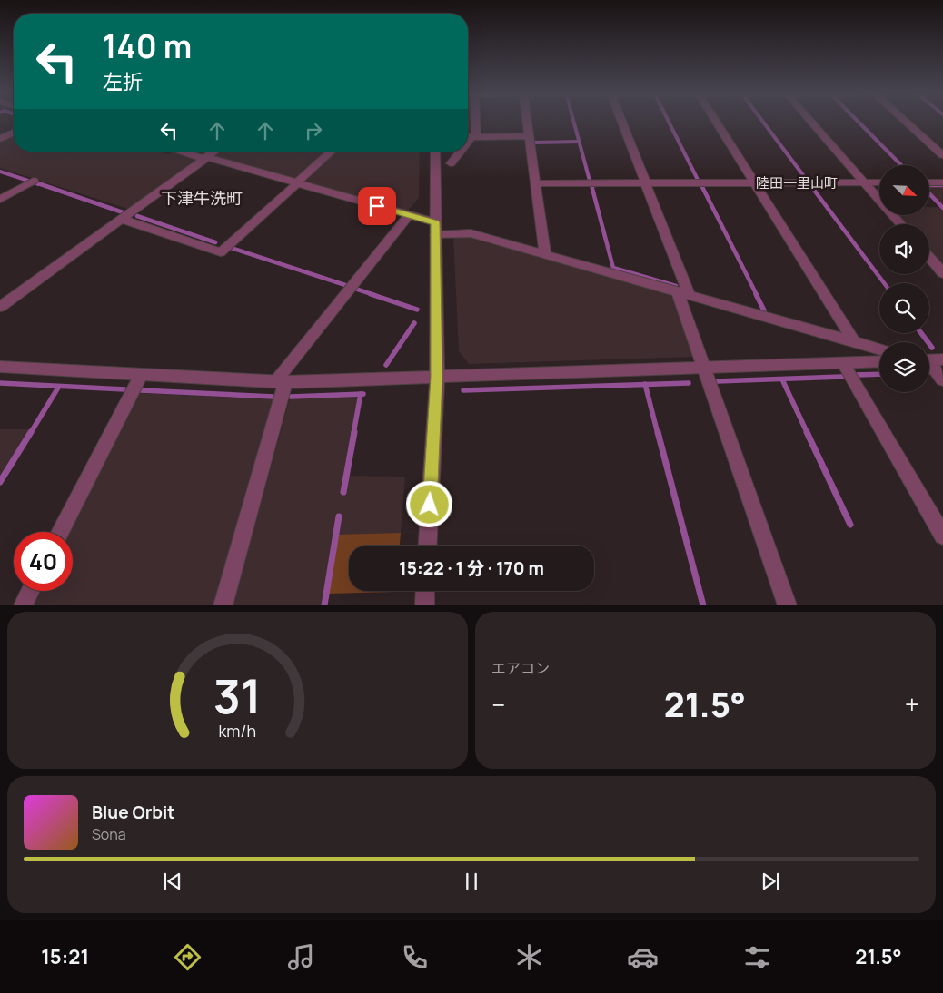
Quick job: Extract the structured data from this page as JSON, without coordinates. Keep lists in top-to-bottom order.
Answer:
{
  "districts": ["陸田一里山町", "下津牛洗町"],
  "north": "bottom right",
  "page": {
    "turn": ["140 m", "左折"],
    "limit": "40",
    "trip": "15:22 · 1 分 · 170 m",
    "tile": "エアコン",
    "heat": ["−", "21.5°", "+"],
    "song": ["Blue Orbit", "Sona"],
    "tabs": ["15:21", "21.5°"],
    "gauge": ["31", "km/h"]
  }
}
